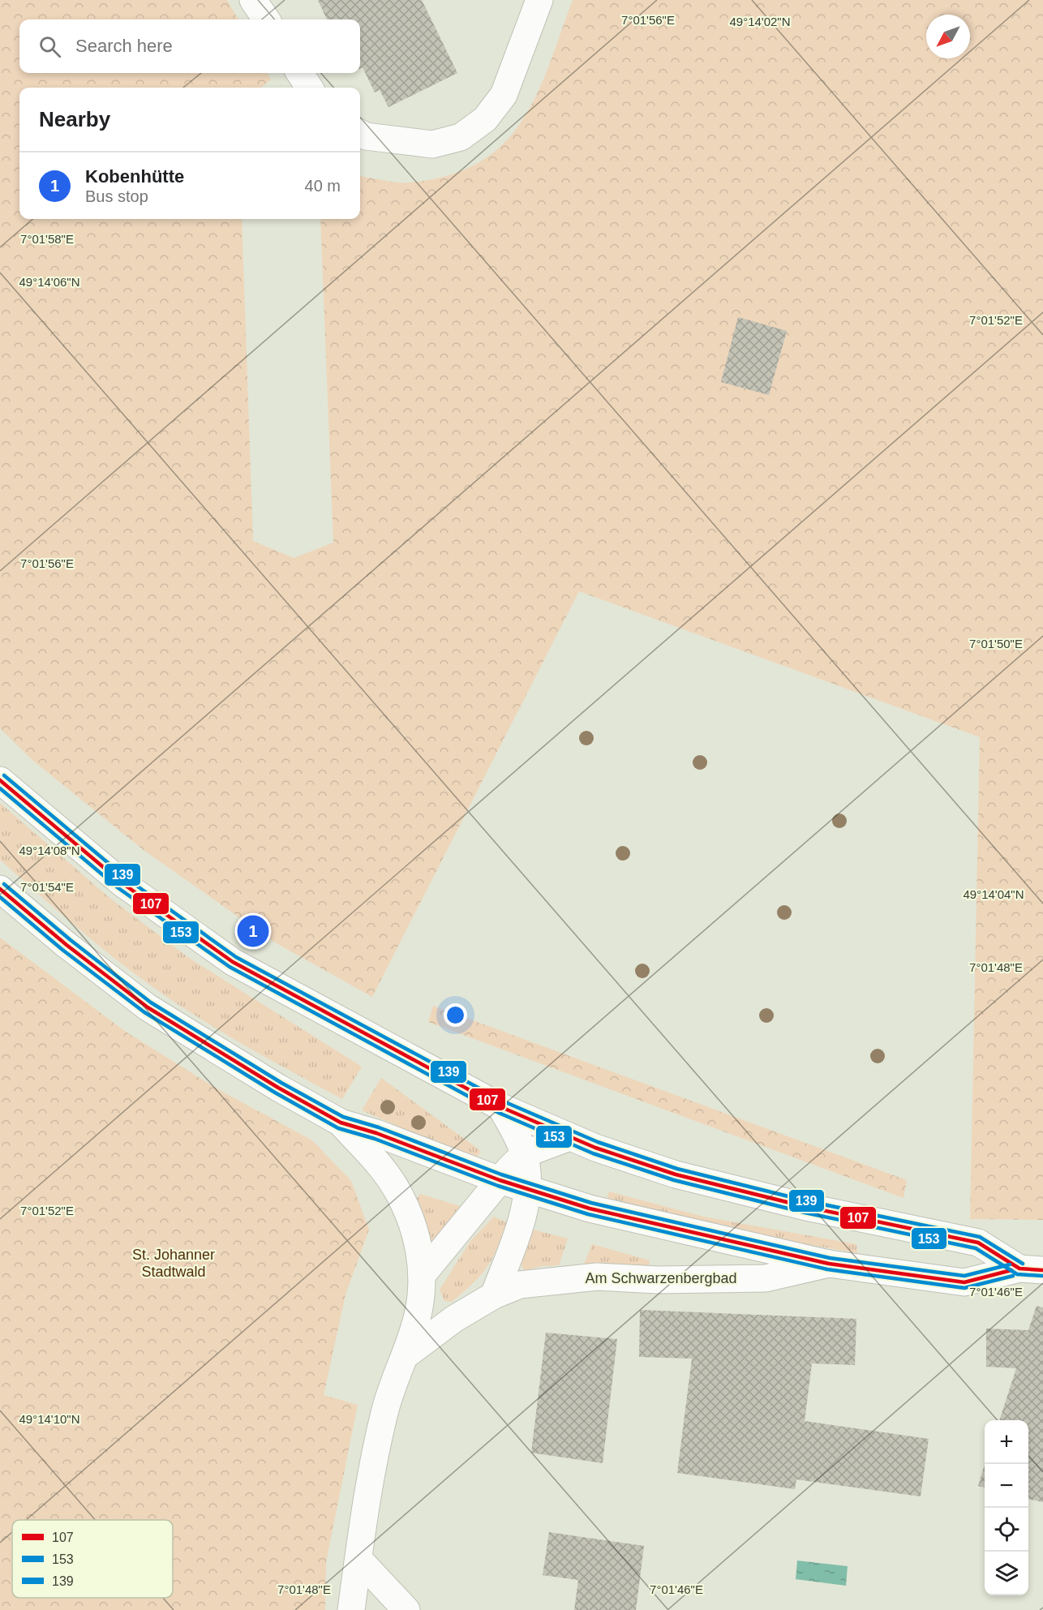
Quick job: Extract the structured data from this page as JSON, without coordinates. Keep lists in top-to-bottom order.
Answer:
{
  "streets": {
    "street": ["Am Schwarzenbergbad"]
  },
  "parks": ["St. Johanner Stadtwald"],
  "lines": ["transit line 139", "transit line 107", "transit line 153"],
  "legend": ["107", "153", "139"],
  "north": "bottom left",
  "page": {
    "search": "Search here",
    "heading": "Nearby",
    "list": [
      {
        "mark": "1",
        "name": "Kobenhütte",
        "note": "Bus stop",
        "value": "40 m"
      }
    ],
    "pins": "1",
    "map_buttons": ["+", "−"]
  },
  "coordinates": [
    "7°01'56\"E",
    "49°14'02\"N",
    "7°01'58\"E",
    "49°14'06\"N",
    "7°01'52\"E",
    "7°01'50\"E",
    "49°14'08\"N",
    "7°01'54\"E",
    "49°14'04\"N",
    "7°01'48\"E",
    "7°01'46\"E",
    "49°14'10\"N"
  ]
}
